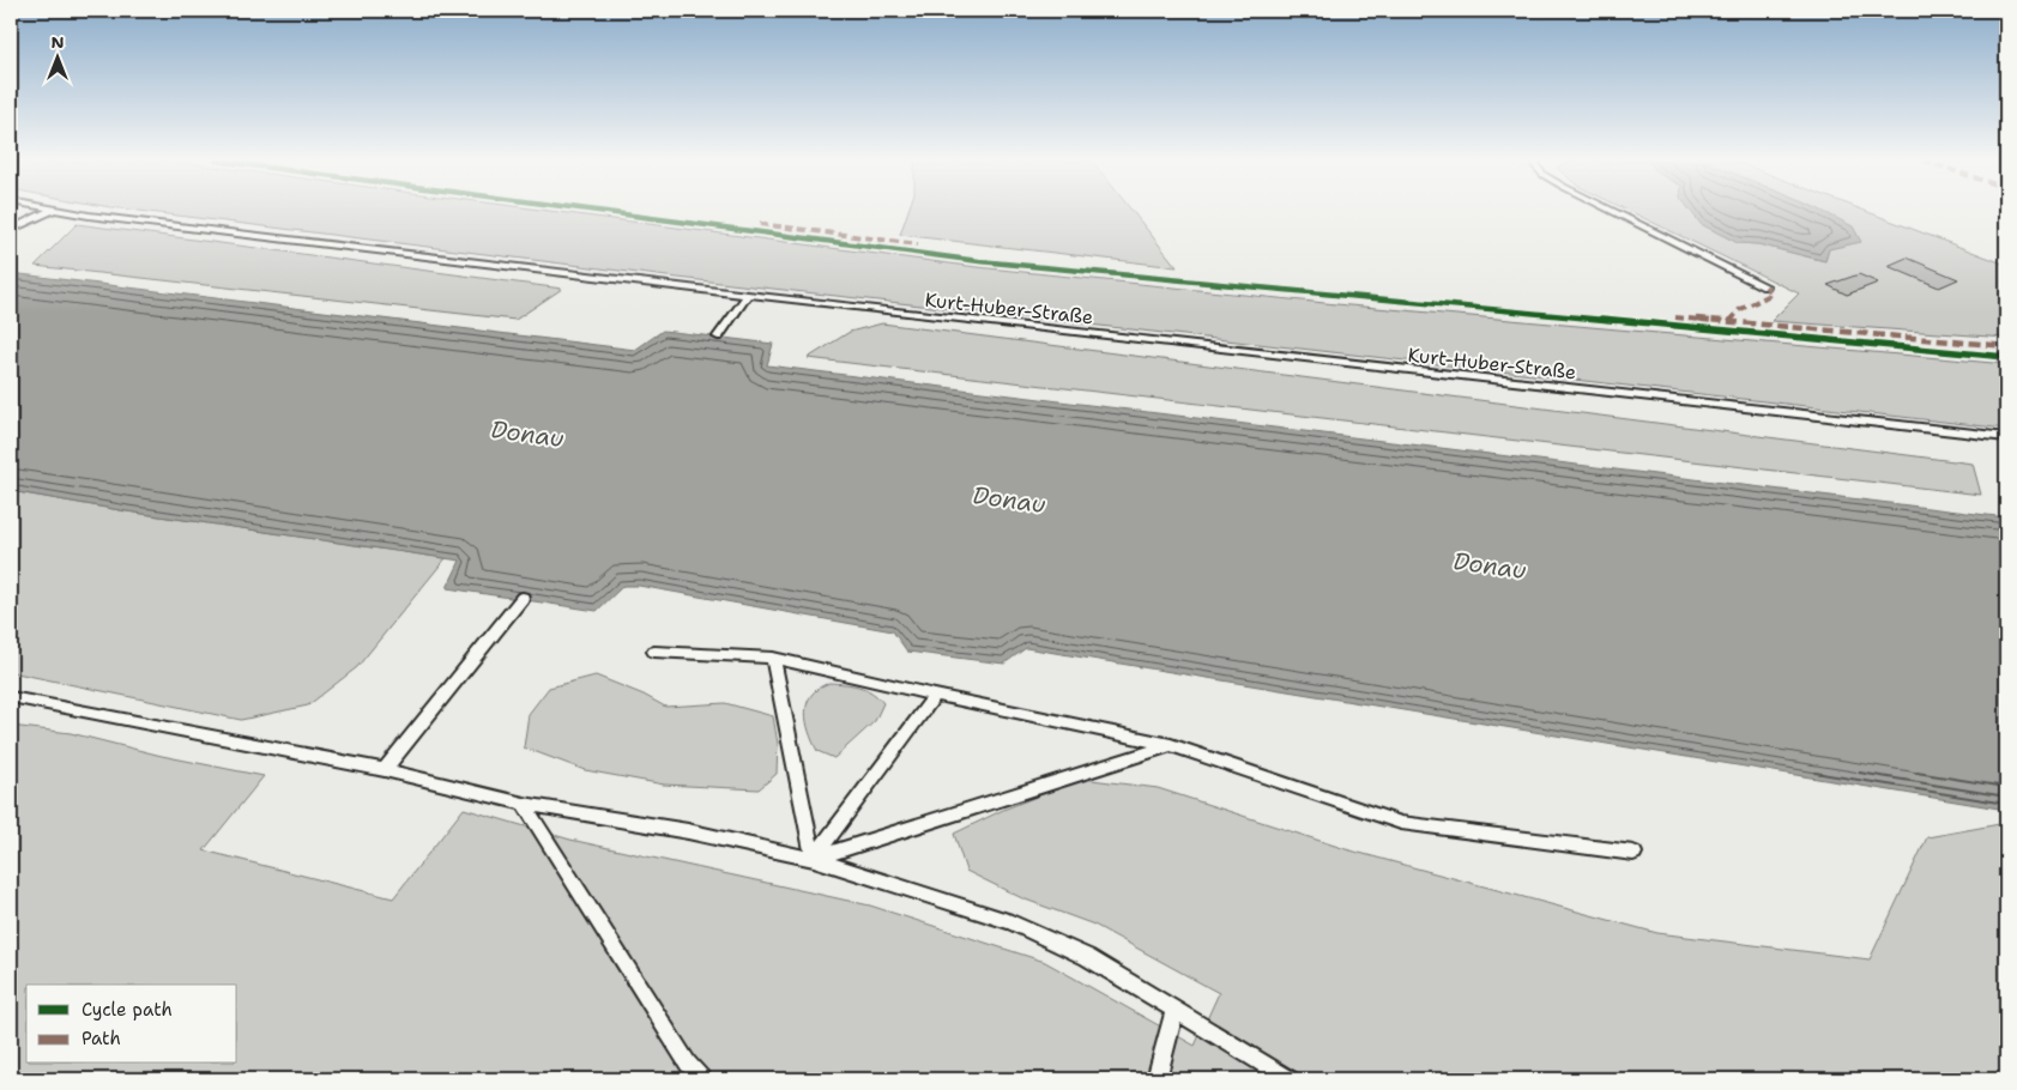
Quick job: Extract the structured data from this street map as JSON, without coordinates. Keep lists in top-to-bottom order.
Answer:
{
  "streets": {
    "lane": ["Kurt-Huber-Straße"]
  },
  "water": ["Donau"],
  "legend": ["Cycle path", "Path"],
  "north": "top"
}
